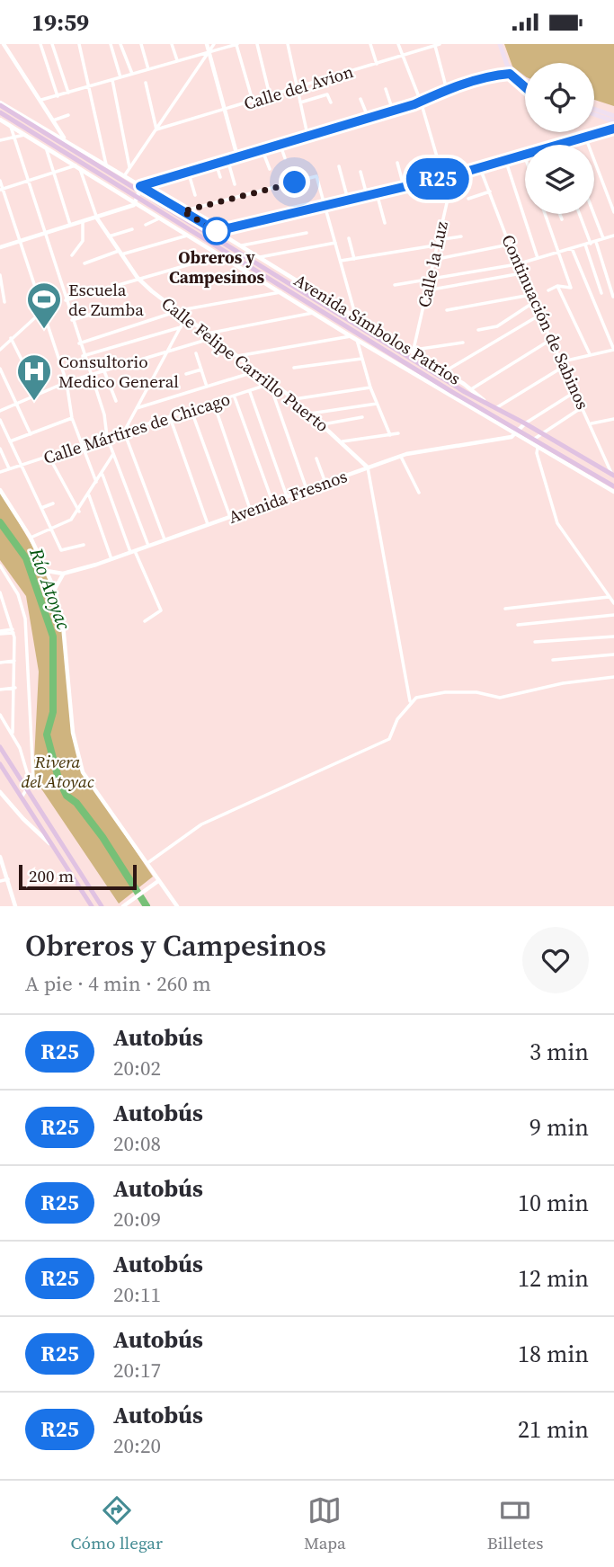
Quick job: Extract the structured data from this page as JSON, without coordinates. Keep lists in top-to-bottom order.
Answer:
{
  "streets": {
    "main road": ["Avenida Símbolos Patrios"],
    "street": [
      "Calle del Avion",
      "Calle la Luz",
      "Continuación de Sabinos",
      "Calle Felipe Carrillo Puerto",
      "Calle Mártires de Chicago",
      "Avenida Fresnos"
    ]
  },
  "crossings": [
    ["Calle la Luz", "Avenida Símbolos Patrios"],
    ["Continuación de Sabinos", "Avenida Símbolos Patrios"],
    ["Avenida Símbolos Patrios", "Avenida Fresnos"],
    ["Calle Felipe Carrillo Puerto", "Calle Mártires de Chicago"],
    ["Calle Felipe Carrillo Puerto", "Avenida Fresnos"]
  ],
  "water": ["Río Atoyac"],
  "parks": ["Rivera del Atoyac"],
  "places": {
    "other": ["Obreros y Campesinos"],
    "sports": ["Escuela de Zumba"],
    "hospital": ["Consultorio Medico General"]
  },
  "lines": ["bus line R25"],
  "scale_bar": "200 m",
  "page": {
    "status": "19:59",
    "on_map": "R25",
    "scale": "200 m",
    "heading": ["Obreros y Campesinos", "A pie · 4 min · 260 m"],
    "list": [
      {
        "mark": "R25",
        "name": "Autobús",
        "note": "20:02",
        "value": "3 min"
      },
      {
        "mark": "R25",
        "name": "Autobús",
        "note": "20:08",
        "value": "9 min"
      },
      {
        "mark": "R25",
        "name": "Autobús",
        "note": "20:09",
        "value": "10 min"
      },
      {
        "mark": "R25",
        "name": "Autobús",
        "note": "20:11",
        "value": "12 min"
      },
      {
        "mark": "R25",
        "name": "Autobús",
        "note": "20:17",
        "value": "18 min"
      },
      {
        "mark": "R25",
        "name": "Autobús",
        "note": "20:20",
        "value": "21 min"
      }
    ],
    "tabs": ["Cómo llegar", "Mapa", "Billetes"]
  }
}
